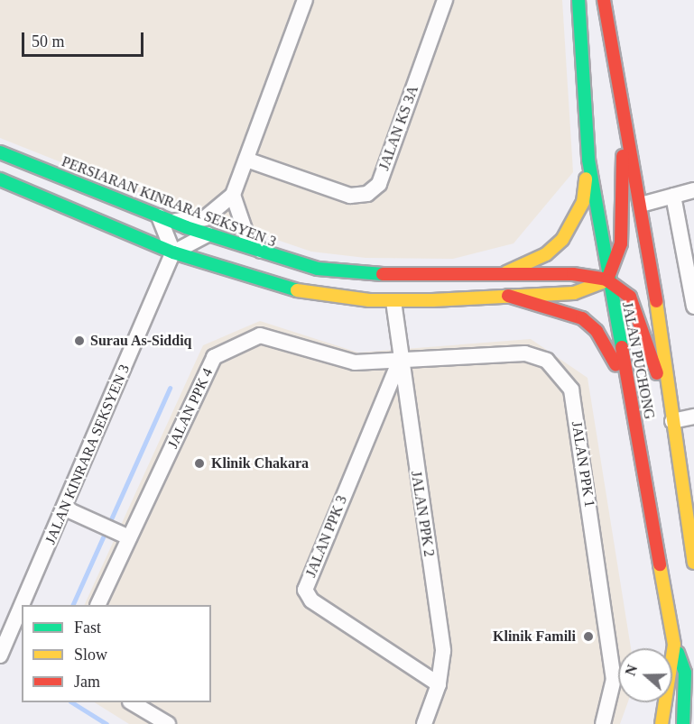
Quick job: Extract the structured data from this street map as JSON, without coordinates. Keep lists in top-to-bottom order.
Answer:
{
  "streets": {
    "main road": ["PERSIARAN KINRARA SEKSYEN 3", "JALAN PUCHONG"],
    "street": [
      "JALAN KS 3A",
      "JALAN PPK 4",
      "JALAN KINRARA SEKSYEN 3",
      "JALAN PPK 1",
      "JALAN PPK 2",
      "JALAN PPK 3"
    ]
  },
  "crossings": [
    ["PERSIARAN KINRARA SEKSYEN 3", "JALAN PUCHONG"],
    ["JALAN PPK 4", "JALAN PPK 1"],
    ["JALAN PPK 4", "JALAN PPK 2"],
    ["JALAN PPK 4", "JALAN PPK 3"],
    ["JALAN PPK 1", "JALAN PPK 2"],
    ["JALAN PPK 1", "JALAN PPK 3"],
    ["JALAN PPK 2", "JALAN PPK 3"]
  ],
  "places": ["Surau As-Siddiq", "Klinik Chakara", "Klinik Famili"],
  "legend": ["Fast", "Slow", "Jam"],
  "scale_bar": "50 m",
  "north": "left"
}
